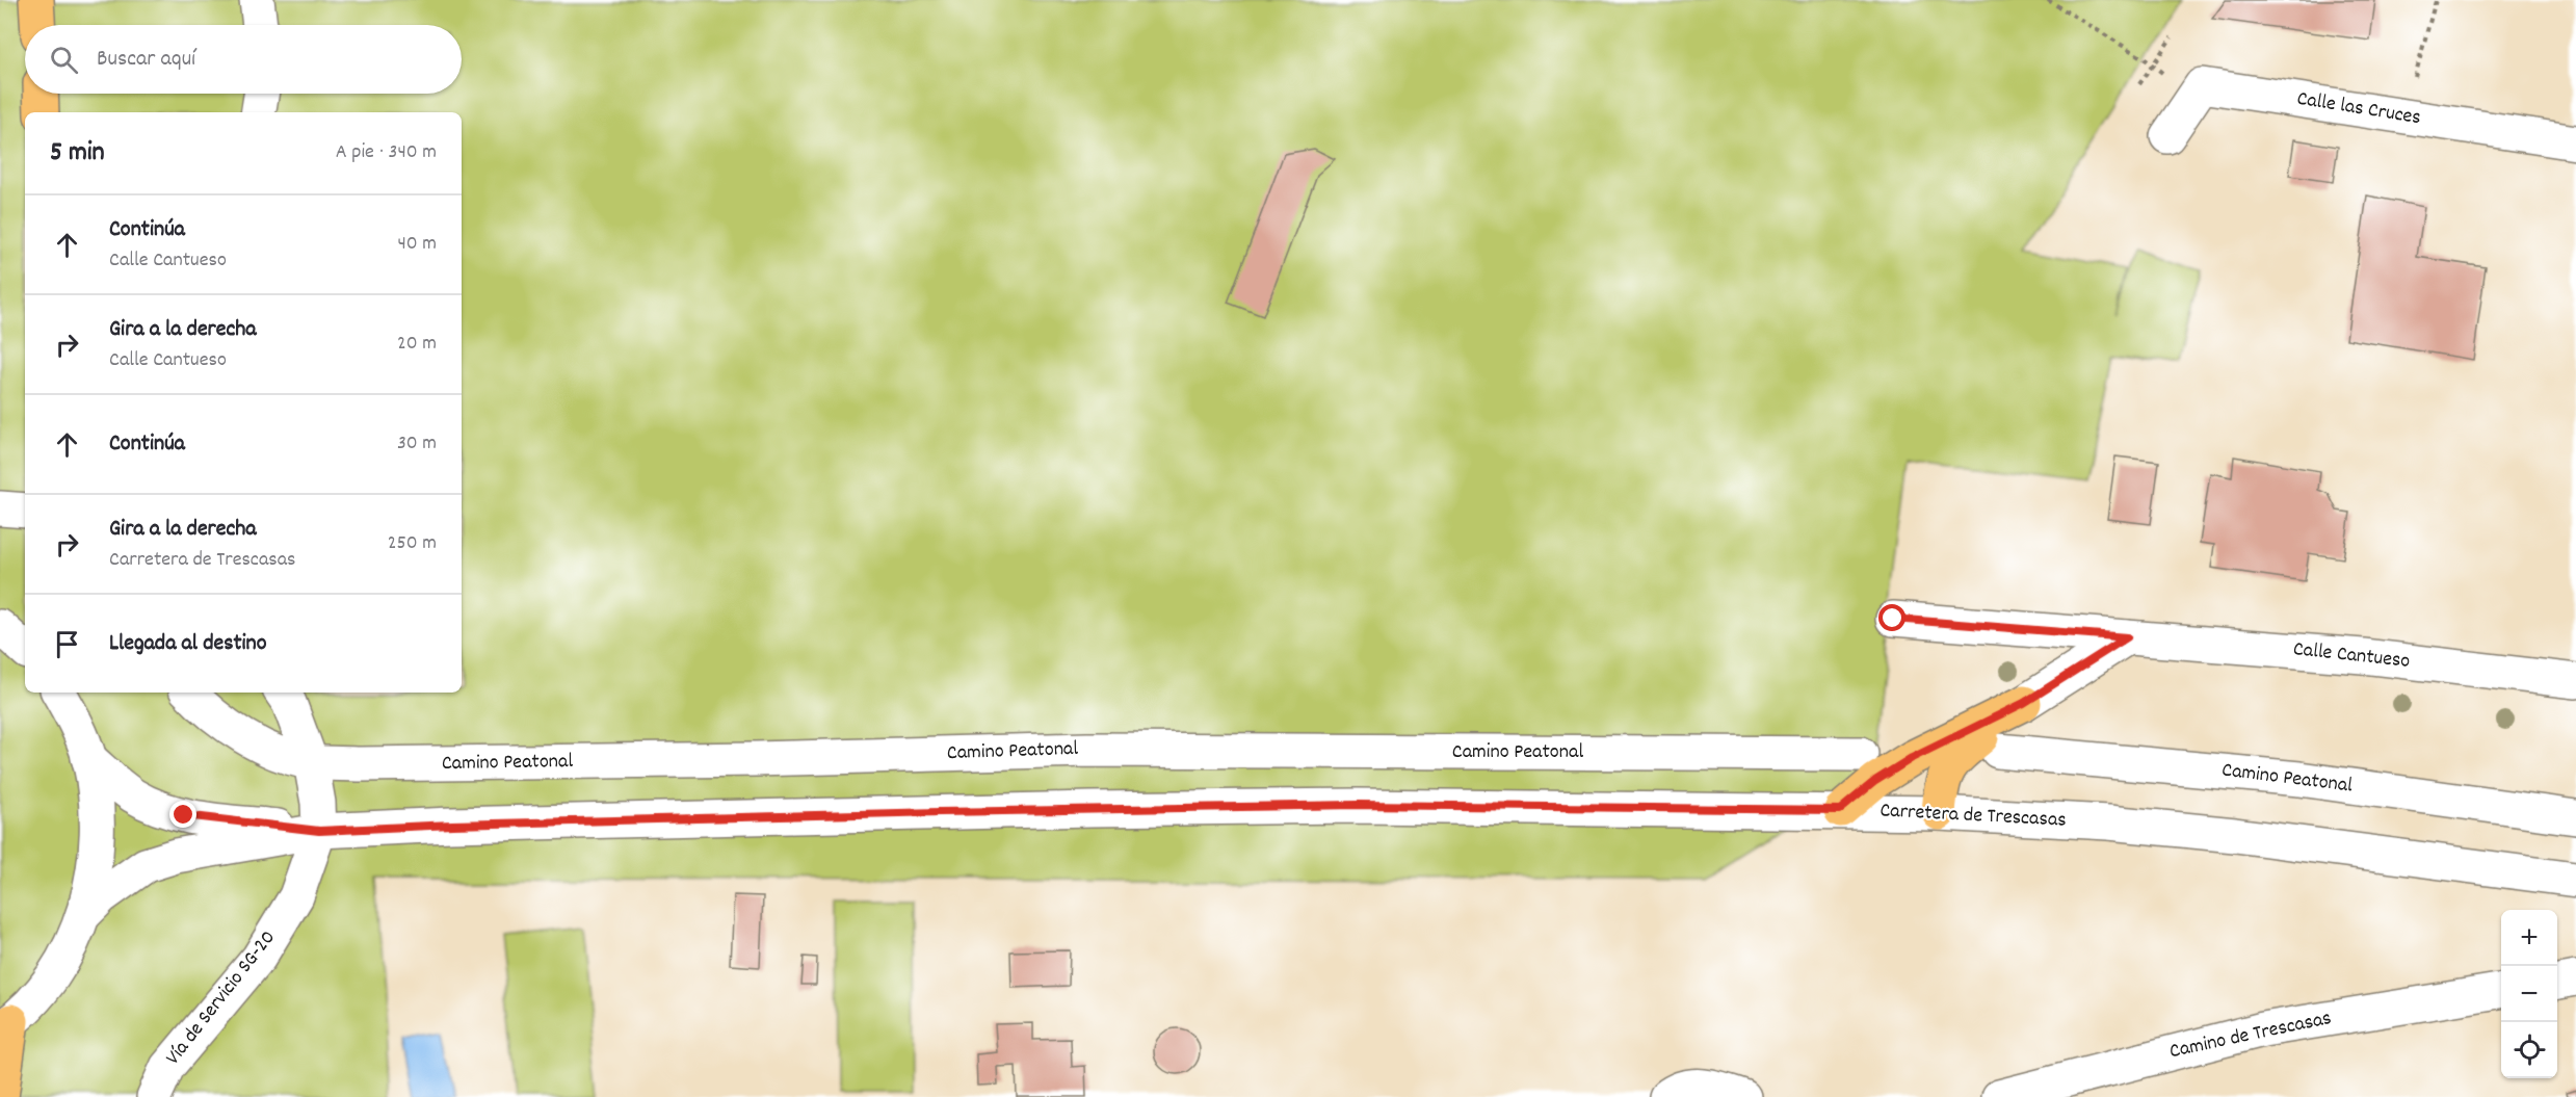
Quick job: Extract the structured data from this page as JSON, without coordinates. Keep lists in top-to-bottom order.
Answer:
{
  "streets": {
    "street": [
      "Calle las Cruces",
      "Calle Cantueso",
      "Camino Peatonal",
      "Carretera de Trescasas",
      "Vía de Servicio SG-20",
      "Camino de Trescasas"
    ]
  },
  "crossings": [
    ["Camino Peatonal", "Vía de Servicio SG-20"],
    ["Carretera de Trescasas", "Vía de Servicio SG-20"]
  ],
  "page": {
    "search": "Buscar aquí",
    "heading": ["5 min", "A pie · 340 m"],
    "list": [
      ["Continúa", "Calle Cantueso", "40 m"],
      ["Gira a la derecha", "Calle Cantueso", "20 m"],
      ["Continúa", "30 m"],
      ["Gira a la derecha", "Carretera de Trescasas", "250 m"],
      "Llegada al destino"
    ],
    "map_buttons": ["+", "−"]
  }
}
